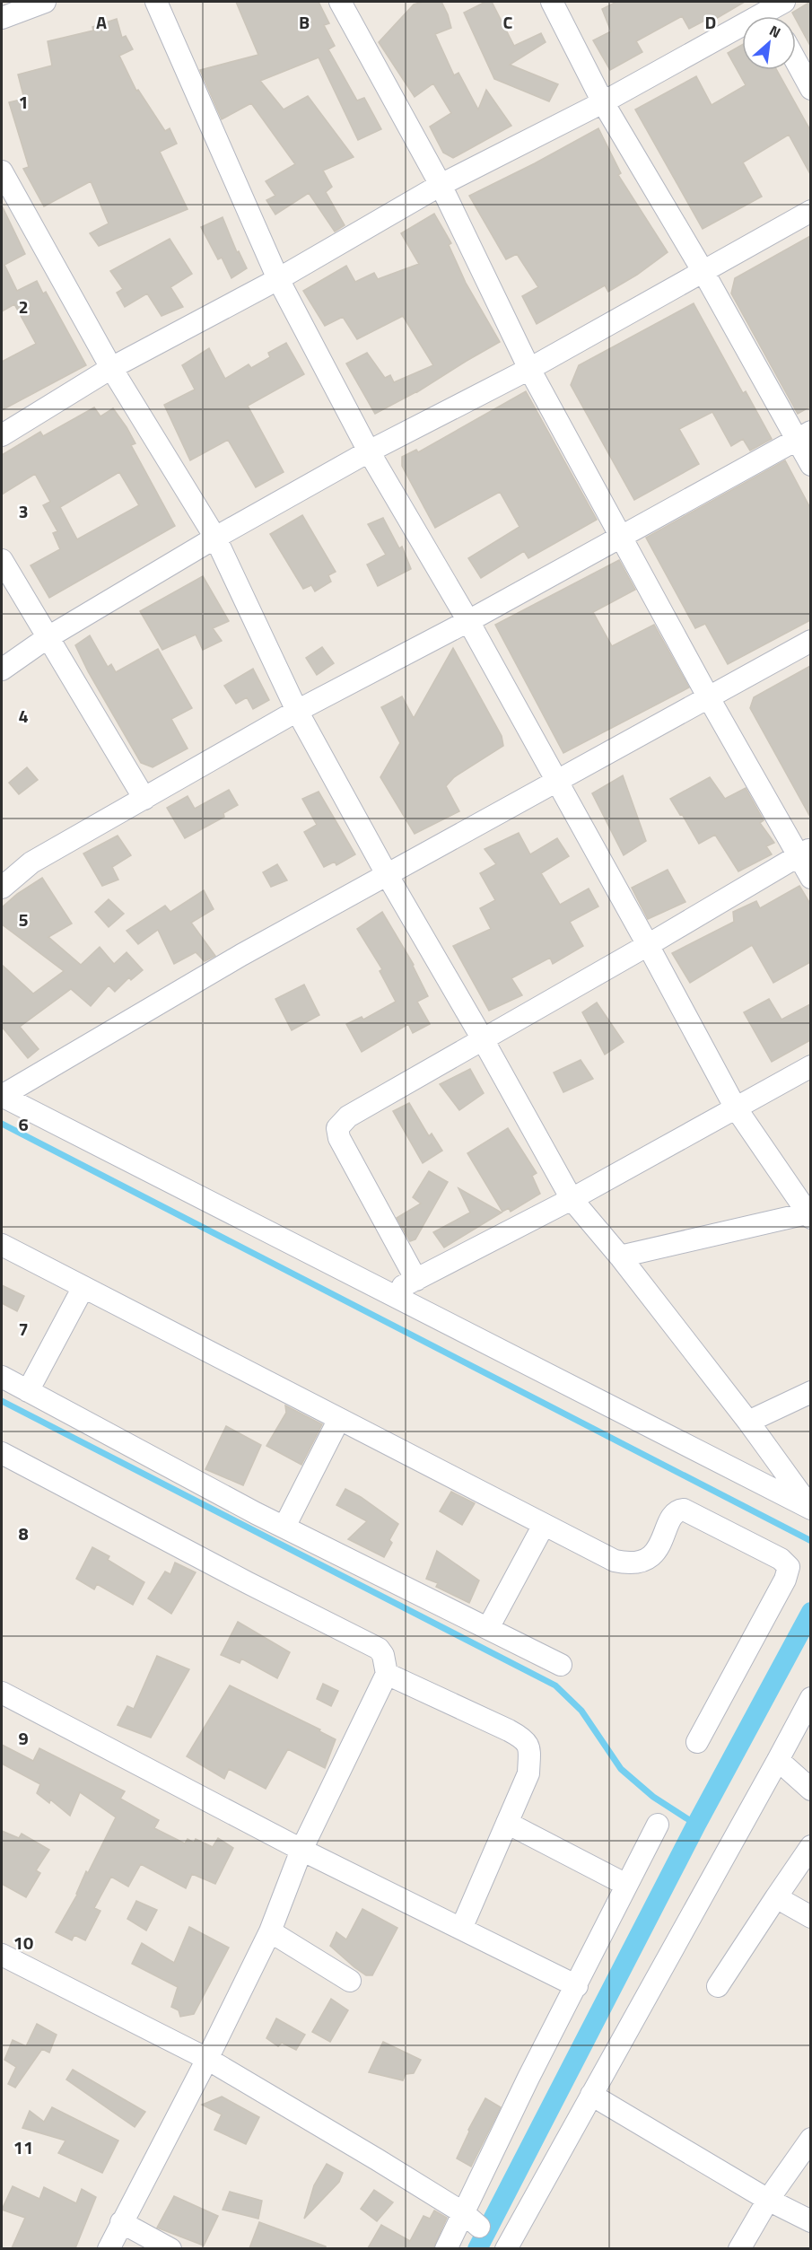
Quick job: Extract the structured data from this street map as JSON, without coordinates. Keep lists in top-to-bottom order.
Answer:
{
  "north": "top right",
  "grid": {
    "columns": [
      "A",
      "B",
      "C",
      "D"
    ],
    "rows": [
      "1",
      "2",
      "3",
      "4",
      "5",
      "6",
      "7",
      "8",
      "9",
      "10",
      "11"
    ]
  }
}
